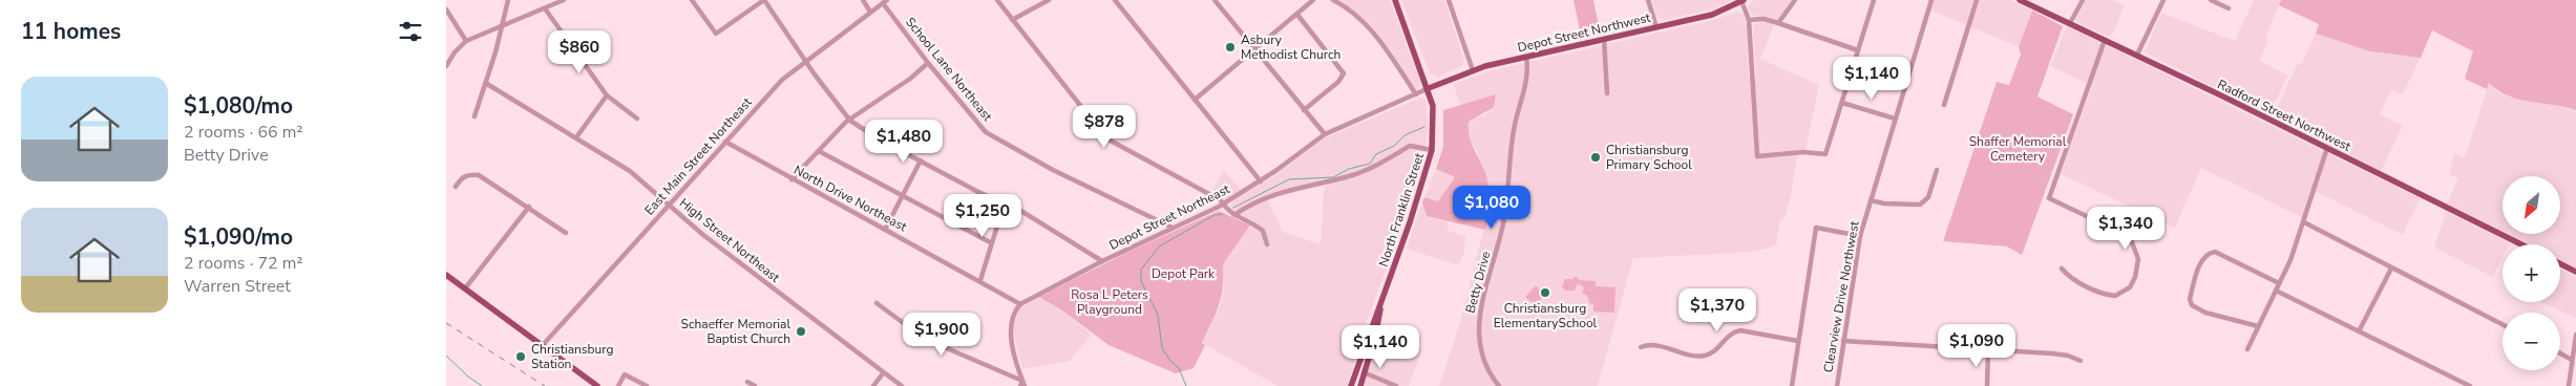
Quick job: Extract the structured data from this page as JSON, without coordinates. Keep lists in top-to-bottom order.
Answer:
{
  "streets": {
    "main road": ["Depot Street Northwest", "Radford Street Northwest", "North Franklin Street"],
    "street": [
      "School Lane Northeast",
      "East Main Street Northeast",
      "North Drive Northeast",
      "Depot Street Northeast",
      "High Street Northeast",
      "Betty Drive",
      "Clearview Drive Northwest"
    ]
  },
  "crossings": [
    ["Depot Street Northwest", "North Franklin Street"],
    ["Depot Street Northwest", "Depot Street Northeast"],
    ["Depot Street Northwest", "Betty Drive"],
    ["School Lane Northeast", "East Main Street Northeast"],
    ["School Lane Northeast", "Depot Street Northeast"],
    ["East Main Street Northeast", "North Drive Northeast"],
    ["East Main Street Northeast", "High Street Northeast"],
    ["North Drive Northeast", "Depot Street Northeast"],
    ["North Franklin Street", "Depot Street Northeast"]
  ],
  "parks": ["Shaffer Memorial Cemetery", "Depot Park", "Rosa L Peters Playground"],
  "places": [
    "Asbury Methodist Church",
    "Christiansburg Primary School",
    "Christiansburg ElementarySchool",
    "Schaeffer Memorial Baptist Church",
    "Christiansburg Station"
  ],
  "north": "bottom left",
  "page": {
    "heading": "11 homes",
    "price": [
      "$860",
      "$1,140",
      "$878",
      "$1,480",
      "$1,080",
      "$1,250",
      "$1,340",
      "$1,370",
      "$1,900",
      "$1,090",
      "$1,140"
    ],
    "list": [
      {
        "name": "$1,080/mo",
        "note": "2 rooms · 66 m² · Betty Drive"
      },
      {
        "name": "$1,090/mo",
        "note": "2 rooms · 72 m² · Warren Street"
      }
    ],
    "map_buttons": ["+", "−"]
  }
}
